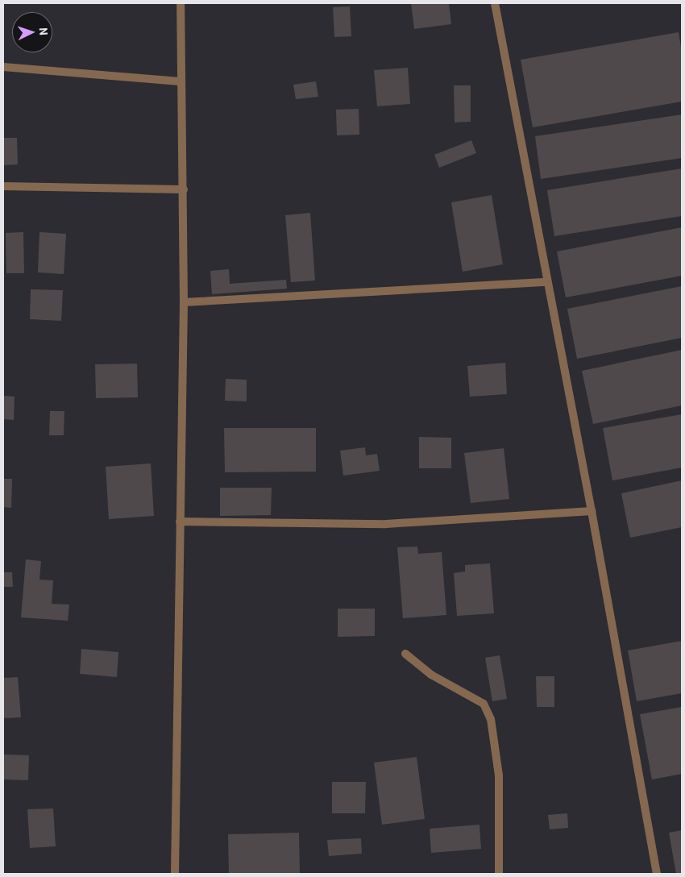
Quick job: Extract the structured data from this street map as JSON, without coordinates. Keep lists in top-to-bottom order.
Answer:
{
  "north": "right"
}
